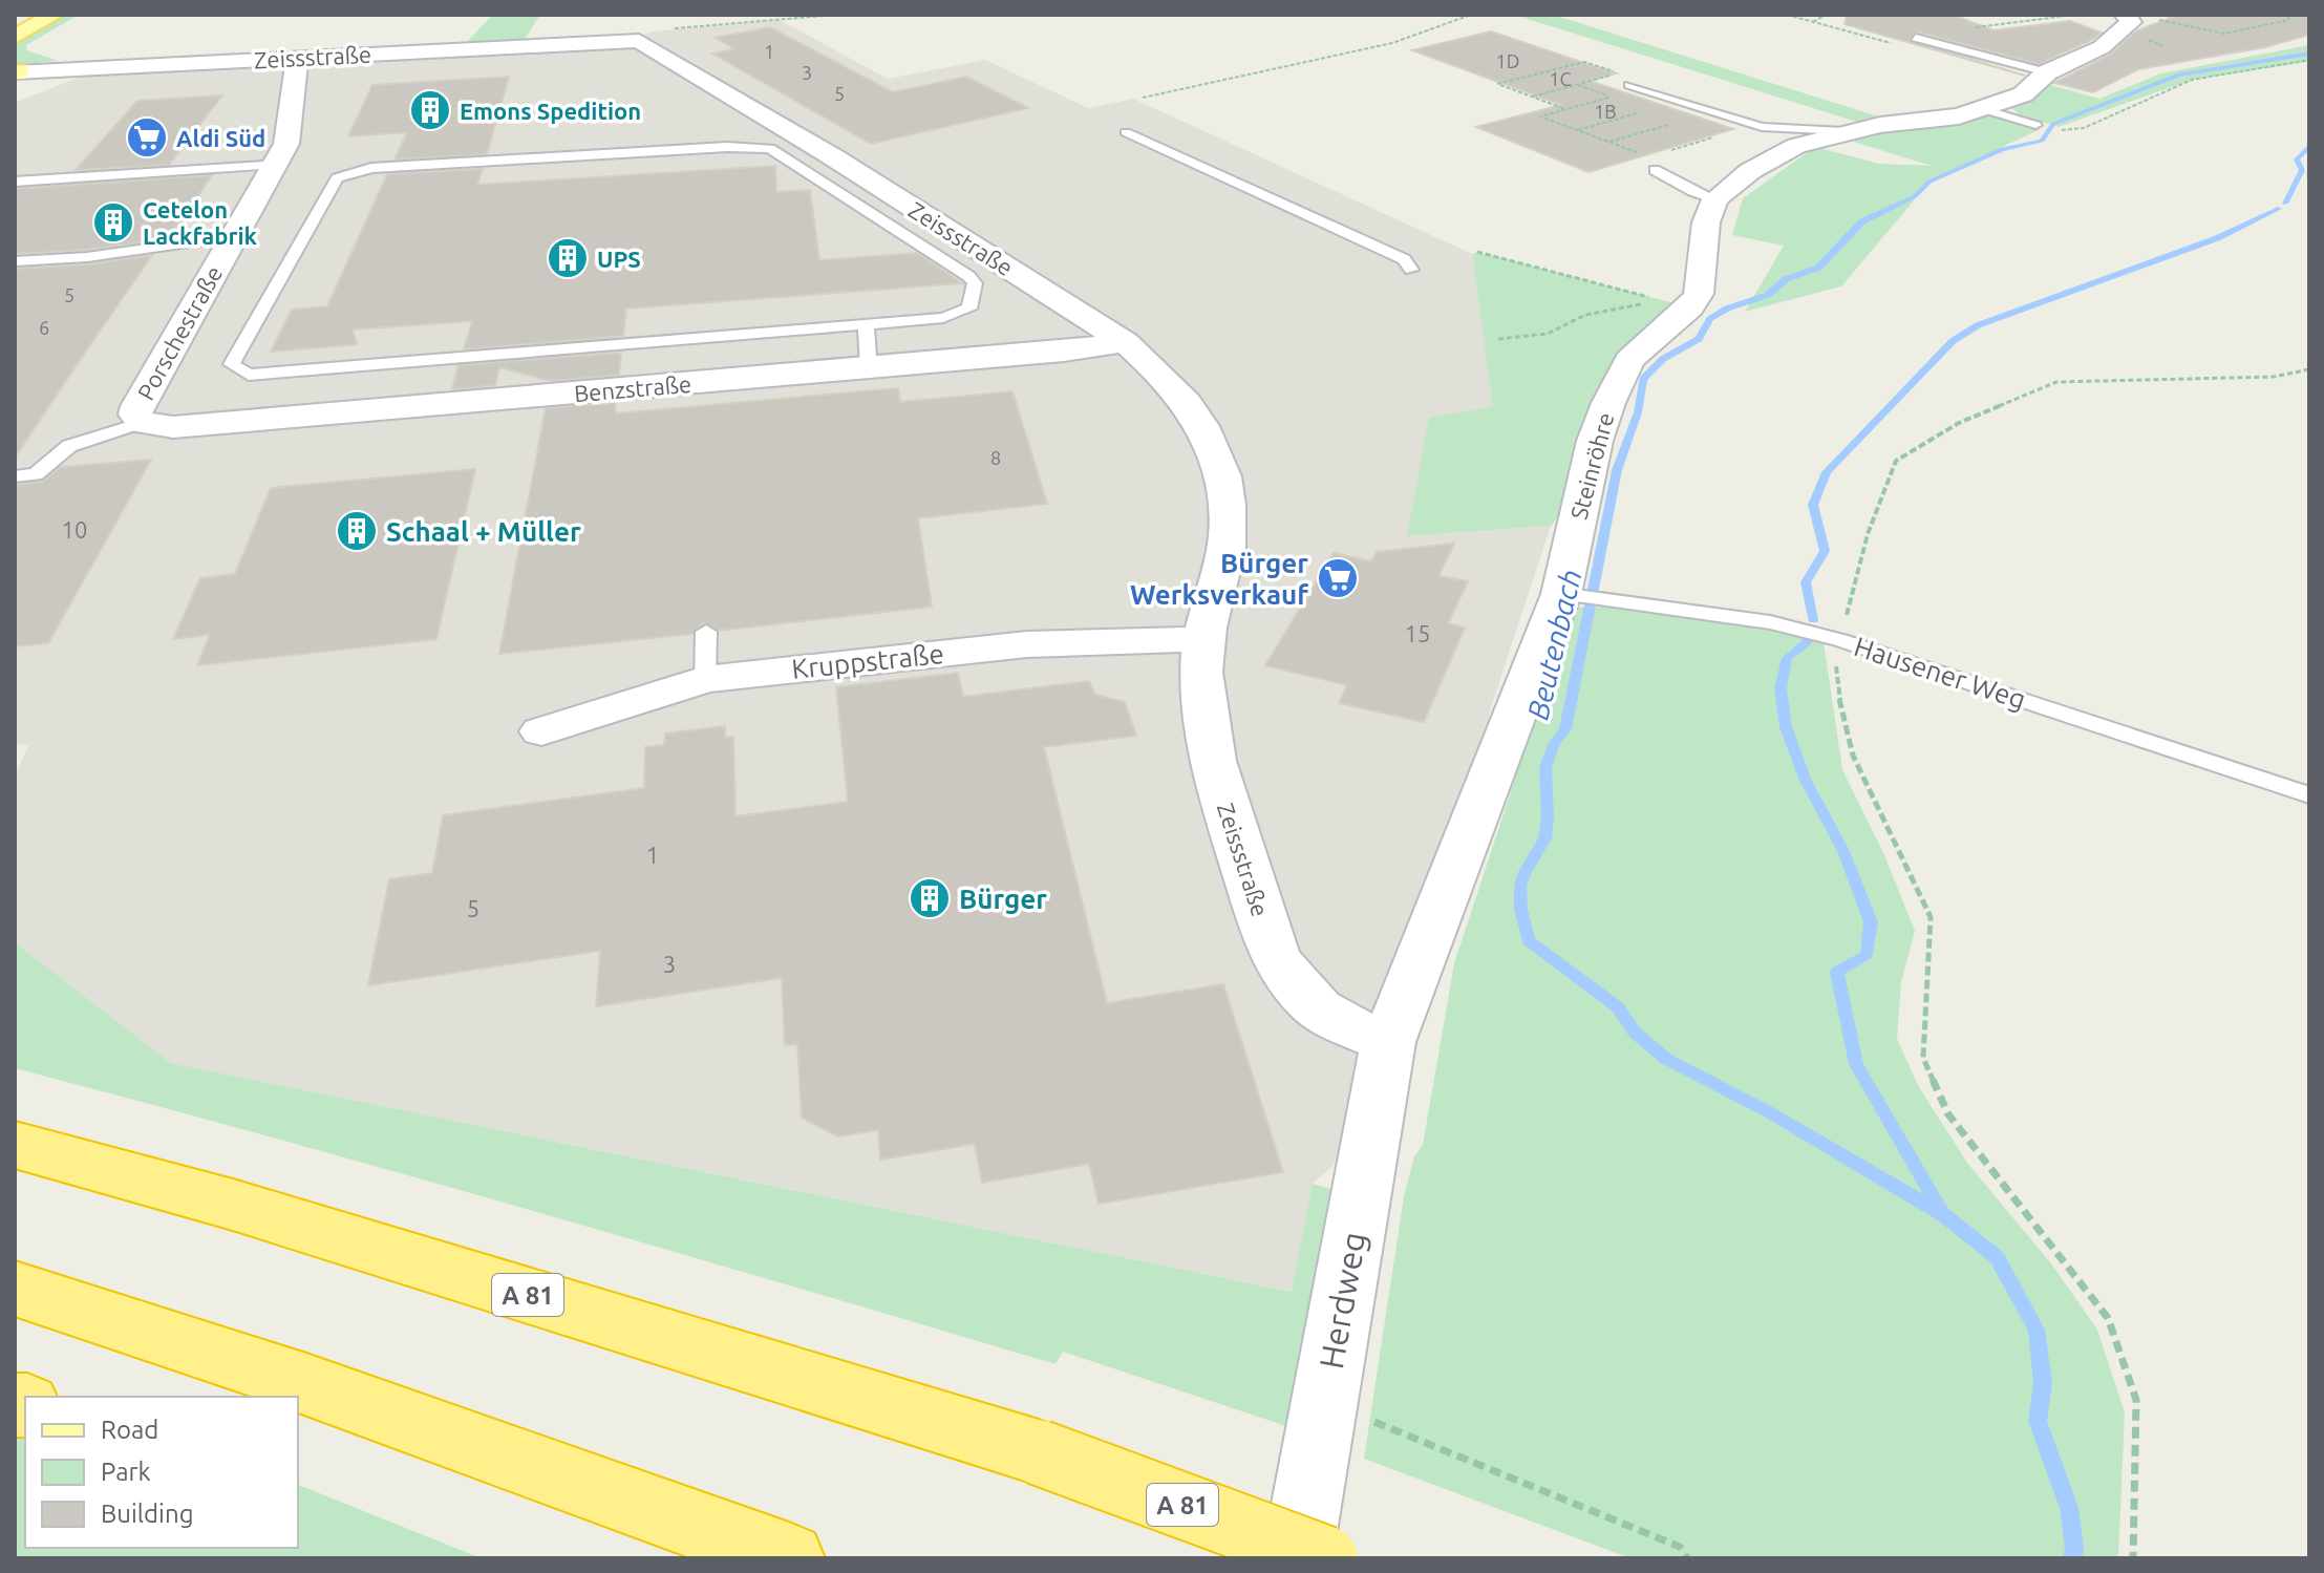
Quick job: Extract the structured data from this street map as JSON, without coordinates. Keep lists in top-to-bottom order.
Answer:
{
  "streets": {
    "highway": ["A 81"],
    "street": [
      "Zeissstraße",
      "Porschestraße",
      "Benzstraße",
      "Steinröhre",
      "Kruppstraße",
      "Herdweg"
    ],
    "lane": ["Hausener Weg"]
  },
  "crossings": [
    ["Zeissstraße", "Porschestraße"],
    ["Zeissstraße", "Benzstraße"],
    ["Zeissstraße", "Steinröhre"],
    ["Zeissstraße", "Kruppstraße"],
    ["Zeissstraße", "Herdweg"],
    ["Porschestraße", "Benzstraße"],
    ["Steinröhre", "Hausener Weg"],
    ["Steinröhre", "Herdweg"]
  ],
  "water": ["Beutenbach"],
  "places": {
    "building": [
      "Emons Spedition",
      "Cetelon Lackfabrik",
      "UPS",
      "Schaal + Müller",
      "Bürger"
    ],
    "supermarket": ["Aldi Süd", "Bürger Werksverkauf"]
  },
  "house_numbers": [
    "1",
    "1D",
    "3",
    "1C",
    "5",
    "1B",
    "5",
    "6",
    "8",
    "10",
    "15",
    "1",
    "5",
    "3"
  ],
  "legend": ["Road", "Park", "Building"]
}
